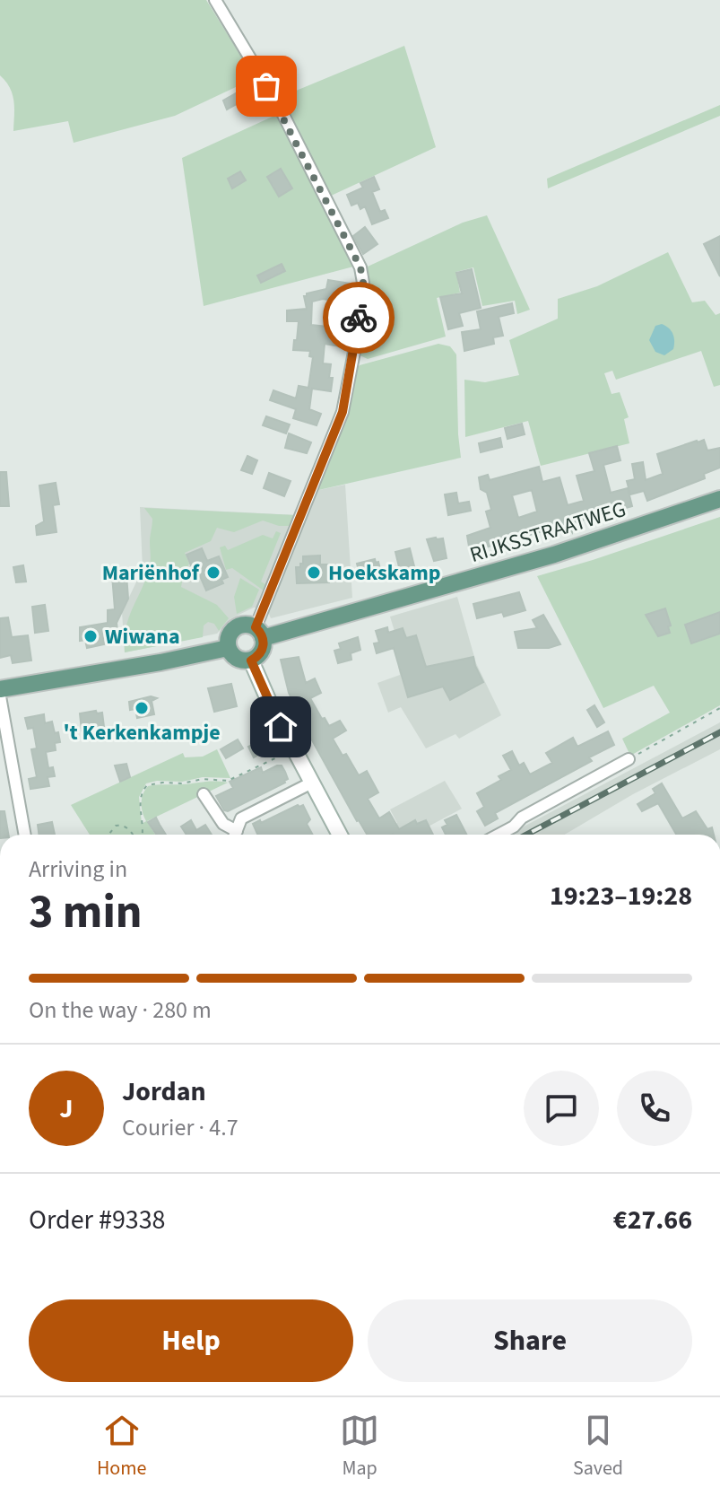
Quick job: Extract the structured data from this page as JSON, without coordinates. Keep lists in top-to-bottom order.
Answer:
{
  "streets": {
    "main road": ["RIJKSSTRAATWEG"]
  },
  "places": [
    "Mariënhof",
    "Hoekskamp",
    "Wiwana",
    "'t Kerkenkampje"
  ],
  "page": {
    "heading": ["3 min", "Arriving in", "19:23–19:28"],
    "panel": [
      "Jordan",
      "Courier · 4.7",
      "Order #9338",
      "€27.66"
    ],
    "bar": "On the way · 280 m",
    "round": "J",
    "buttons": ["Help", "Share"],
    "tabs": ["Home", "Map", "Saved"]
  }
}
